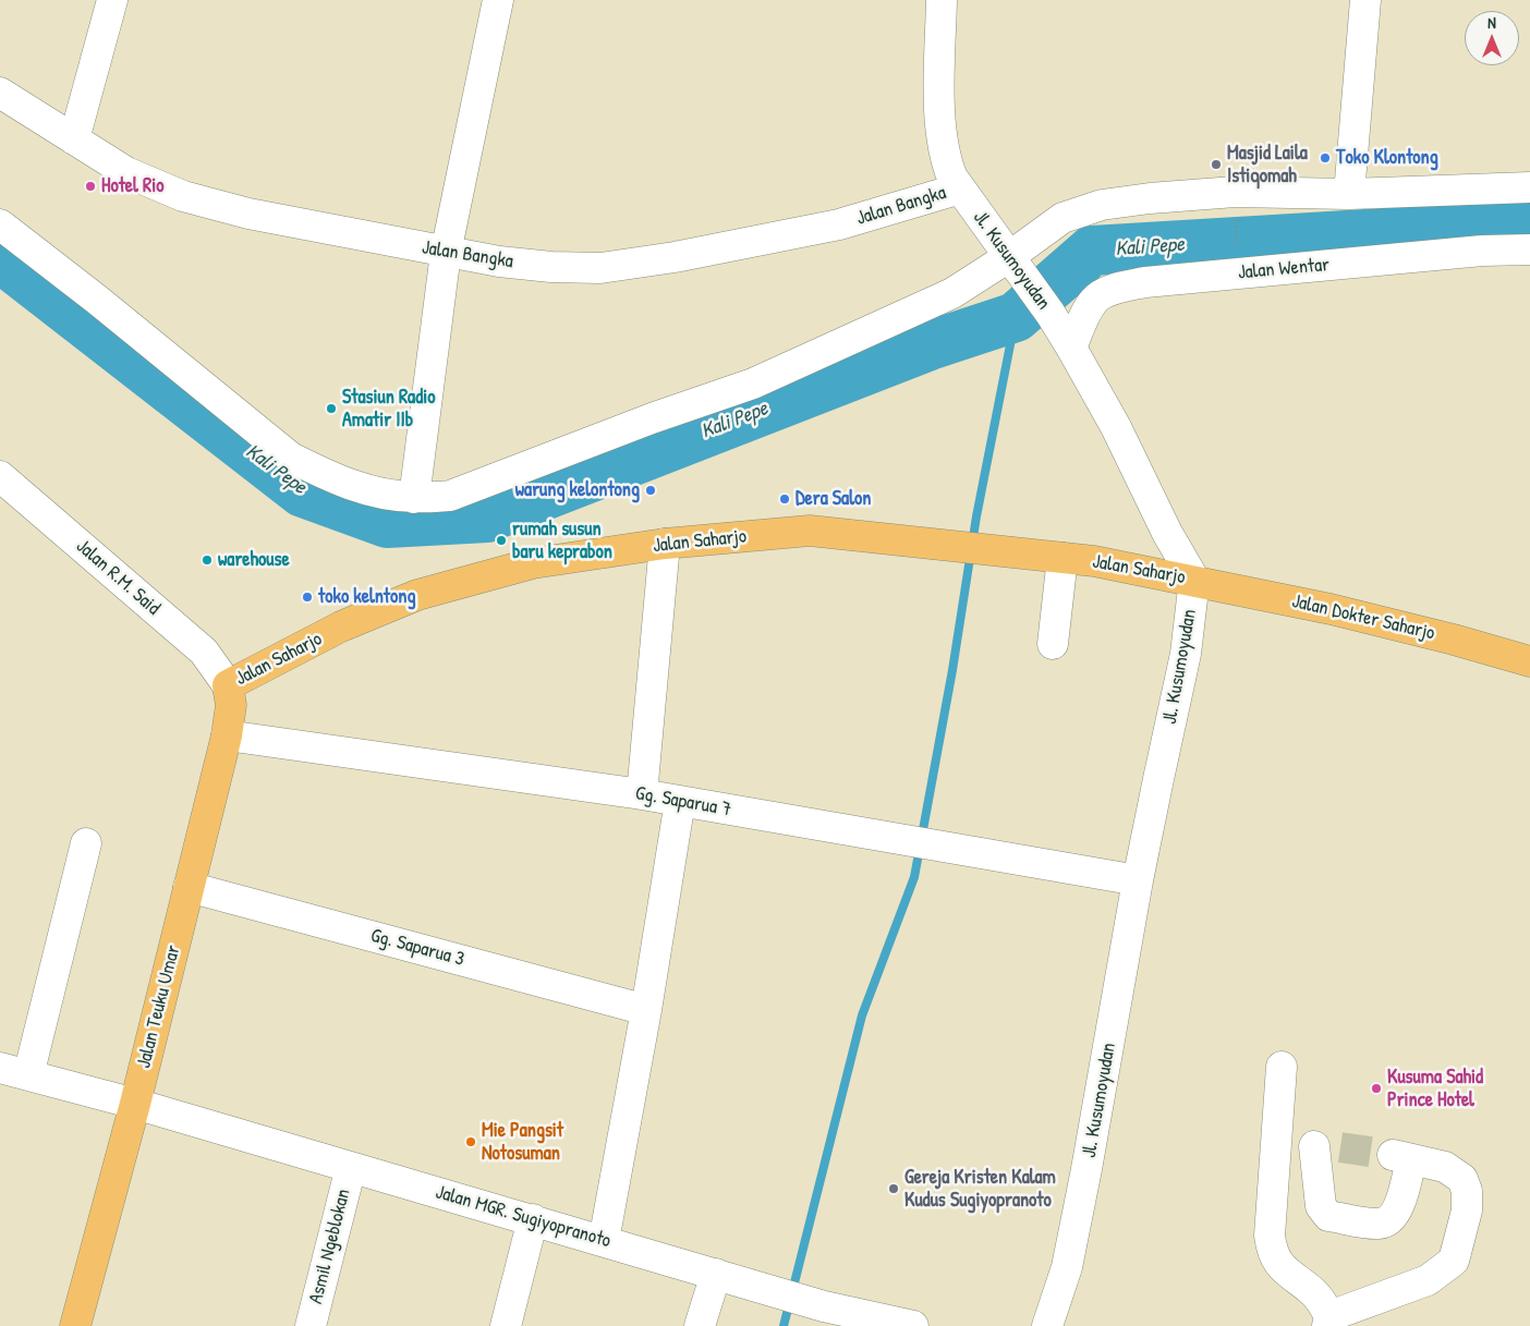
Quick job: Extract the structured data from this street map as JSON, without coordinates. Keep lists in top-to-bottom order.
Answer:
{
  "streets": {
    "main road": ["Jalan Saharjo", "Jalan Dokter Saharjo", "Jalan Teuku Umar"],
    "street": [
      "Jalan Bangka",
      "Jl. Kusumoyudan",
      "Jalan Wentar",
      "Jalan R.M. Said",
      "Gg. Saparua 7",
      "Gg. Saparua 3",
      "Jalan MGR. Sugiyopranoto",
      "Asmil Ngeblokan"
    ]
  },
  "crossings": [
    ["Jalan Bangka", "Jl. Kusumoyudan"],
    ["Jl. Kusumoyudan", "Jalan Wentar"],
    ["Jl. Kusumoyudan", "Jalan Saharjo"],
    ["Jl. Kusumoyudan", "Jalan Dokter Saharjo"],
    ["Jl. Kusumoyudan", "Gg. Saparua 7"],
    ["Jalan Saharjo", "Jalan R.M. Said"],
    ["Jalan Saharjo", "Jalan Dokter Saharjo"],
    ["Jalan Saharjo", "Jalan Teuku Umar"],
    ["Jalan R.M. Said", "Jalan Teuku Umar"],
    ["Gg. Saparua 7", "Jalan Teuku Umar"],
    ["Gg. Saparua 3", "Jalan Teuku Umar"],
    ["Jalan Teuku Umar", "Jalan MGR. Sugiyopranoto"],
    ["Jalan MGR. Sugiyopranoto", "Asmil Ngeblokan"]
  ],
  "water": ["Kali Pepe"],
  "places": [
    "Toko Klontong",
    "Masjid Laila Istiqomah",
    "Hotel Rio",
    "Stasiun Radio Amatir IIb",
    "warung kelontong",
    "Dera Salon",
    "rumah susun baru keprabon",
    "warehouse",
    "toko kelntong",
    "Kusuma Sahid Prince Hotel",
    "Mie Pangsit Notosuman",
    "Gereja Kristen Kalam Kudus Sugiyopranoto"
  ],
  "north": "top"
}
